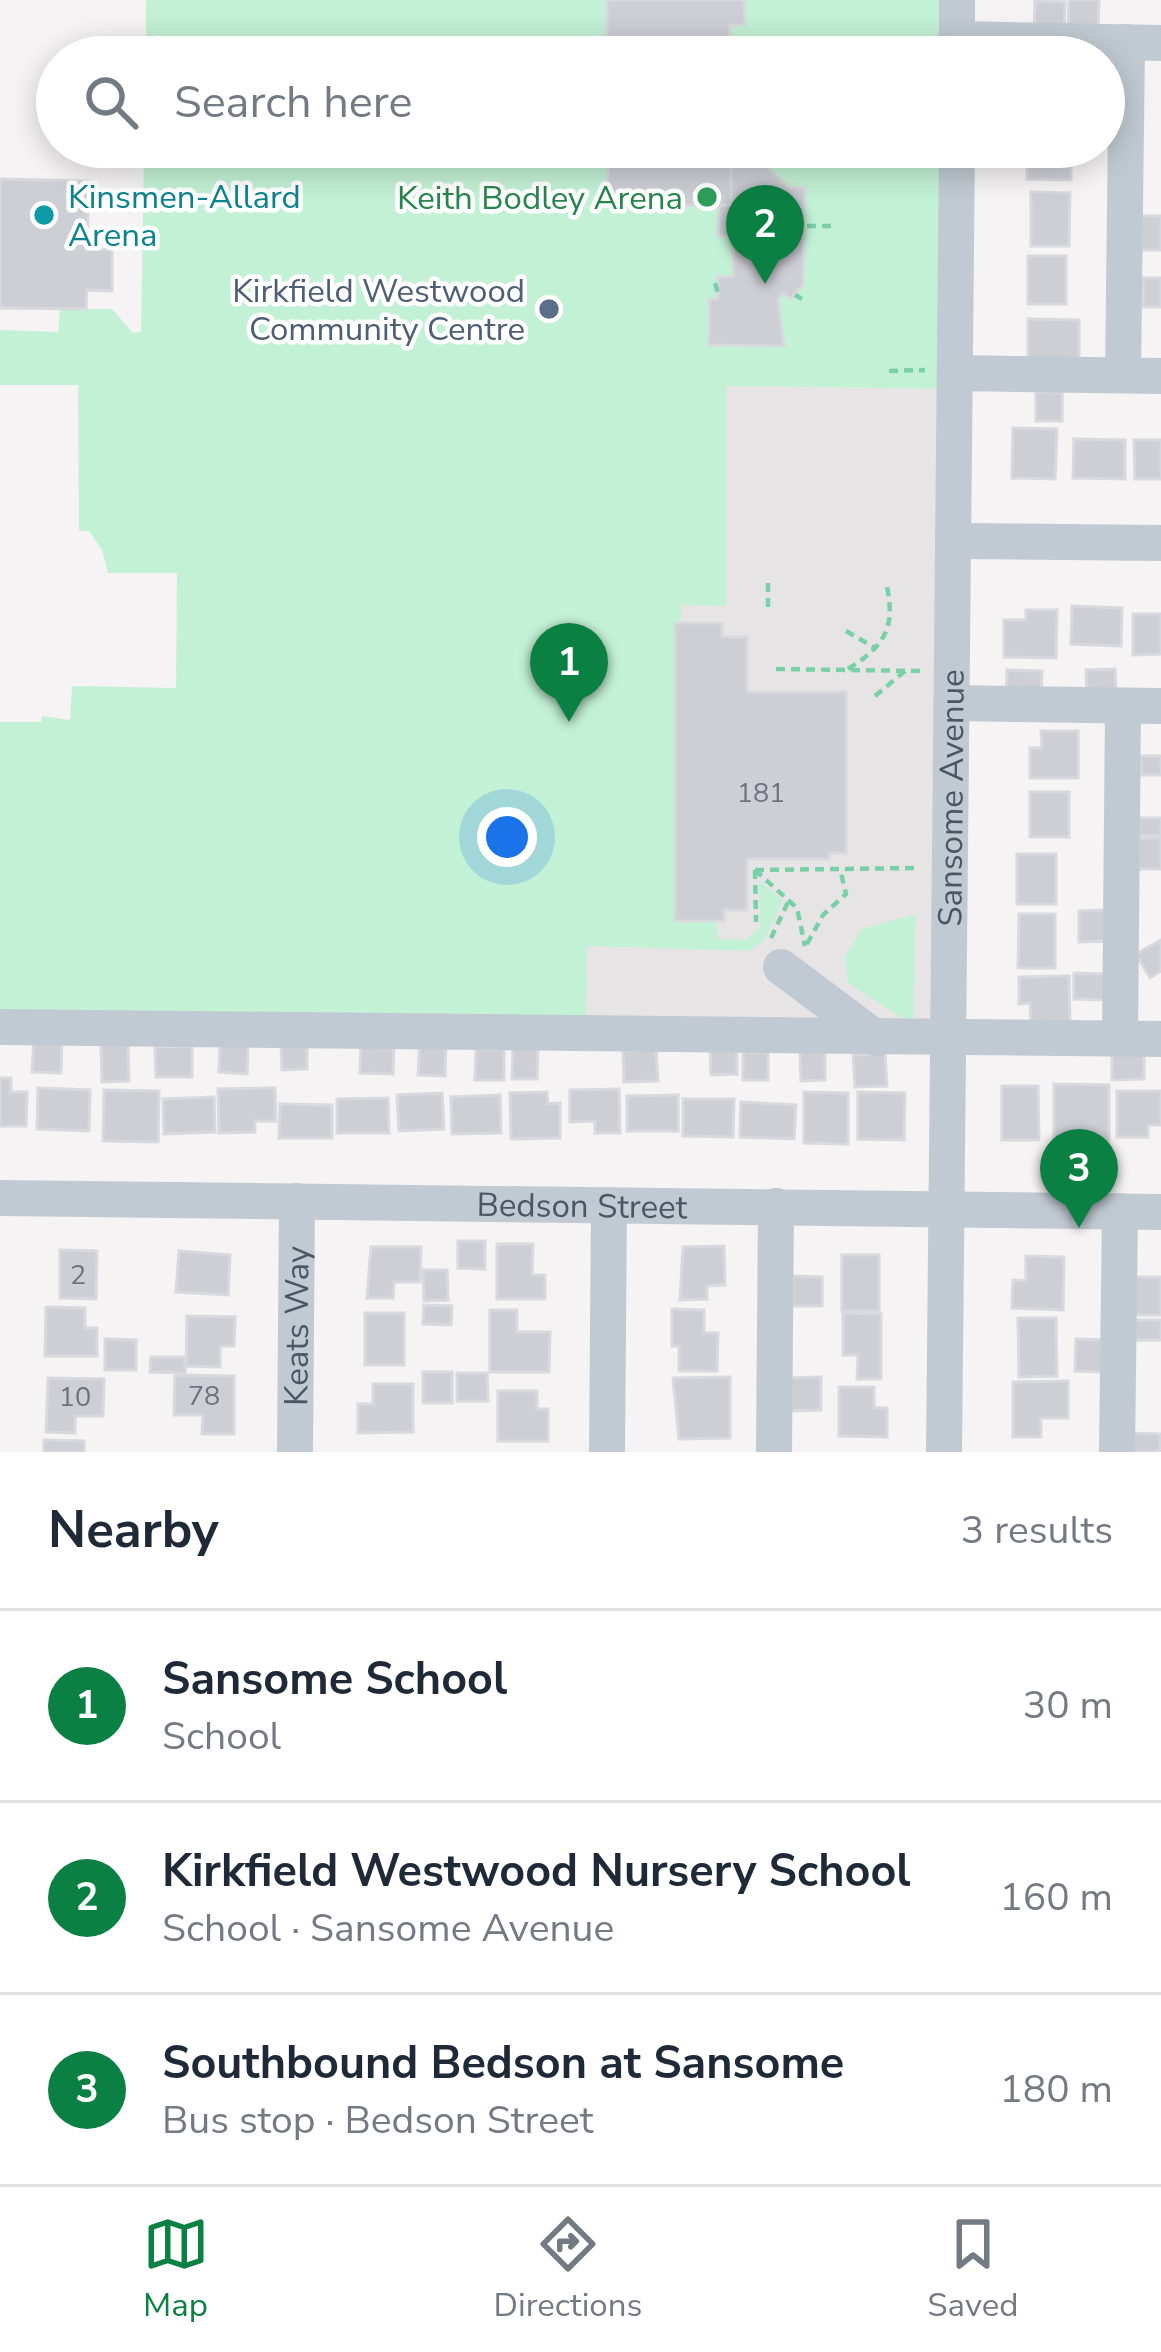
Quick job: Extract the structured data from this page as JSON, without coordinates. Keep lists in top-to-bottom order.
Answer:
{
  "streets": {
    "street": ["Sansome Avenue", "Bedson Street", "Keats Way"]
  },
  "crossings": [
    ["Sansome Avenue", "Bedson Street"],
    ["Bedson Street", "Keats Way"]
  ],
  "places": ["Keith Bodley Arena", "Kinsmen-Allard Arena", "Kirkfield Westwood Community Centre"],
  "house_numbers": [
    "181",
    "2",
    "78",
    "10"
  ],
  "page": {
    "search": "Search here",
    "pins": ["2", "1", "3"],
    "heading": ["Nearby", "3 results"],
    "list": [
      {
        "mark": "1",
        "name": "Sansome School",
        "note": "School",
        "value": "30 m"
      },
      {
        "mark": "2",
        "name": "Kirkfield Westwood Nursery School",
        "note": "School · Sansome Avenue",
        "value": "160 m"
      },
      {
        "mark": "3",
        "name": "Southbound Bedson at Sansome",
        "note": "Bus stop · Bedson Street",
        "value": "180 m"
      }
    ],
    "nav": ["Map", "Directions", "Saved"]
  }
}
